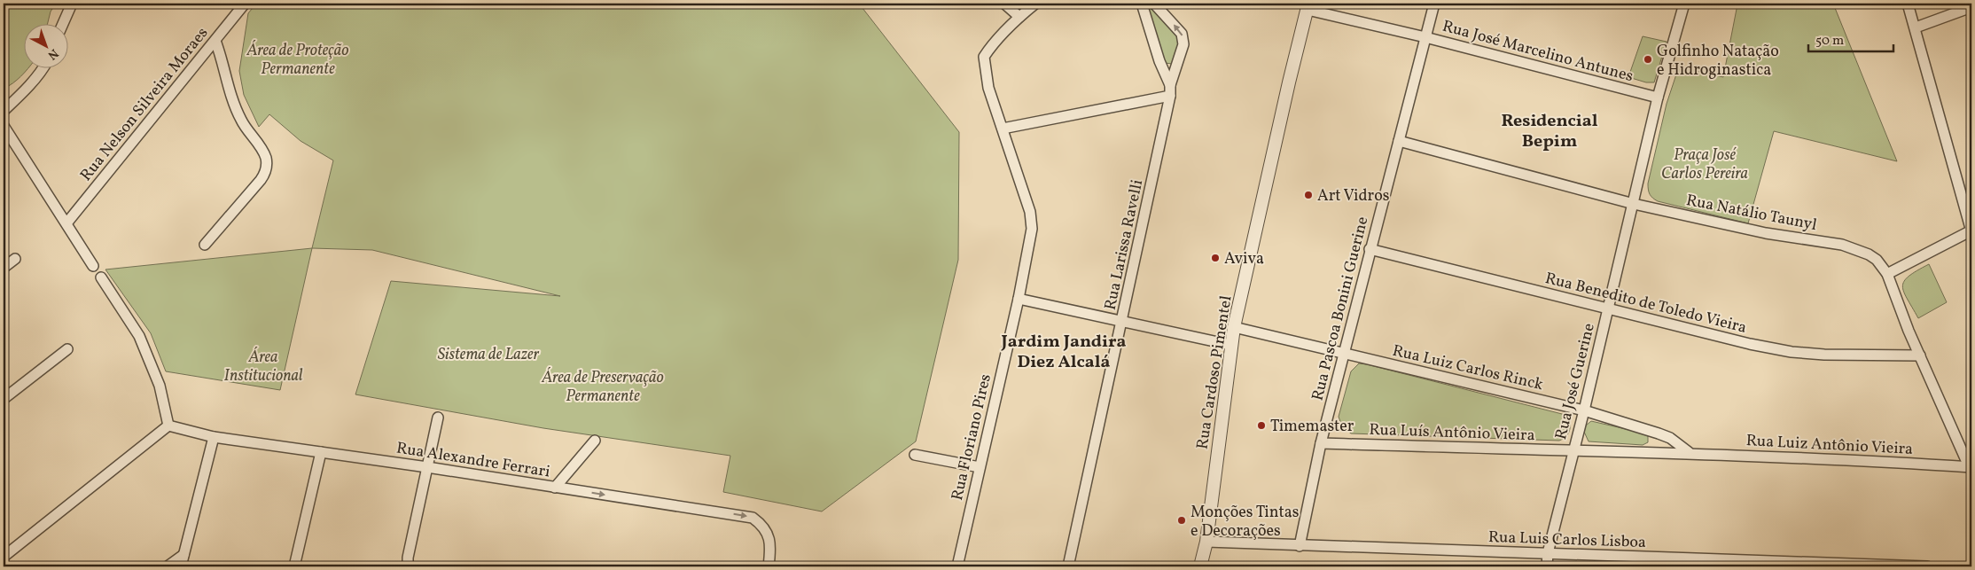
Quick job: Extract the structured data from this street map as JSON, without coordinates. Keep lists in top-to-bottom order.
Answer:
{
  "streets": {
    "street": [
      "Rua José Marcelino Antunes",
      "Rua Nelson Silveira Moraes",
      "Rua Natálio Taunyl",
      "Rua Larissa Ravelli",
      "Rua Benedito de Toledo Vieira",
      "Rua Pascoa Bonini Guerine",
      "Rua Luiz Carlos Rinck",
      "Rua Cardoso Pimentel",
      "Rua José Guerine",
      "Rua Luís Antônio Vieira",
      "Rua Floriano Pires",
      "Rua Luiz Antônio Vieira",
      "Rua Alexandre Ferrari",
      "Rua Luis Carlos Lisboa"
    ]
  },
  "crossings": [
    ["Rua José Marcelino Antunes", "Rua Pascoa Bonini Guerine"],
    ["Rua José Marcelino Antunes", "Rua Cardoso Pimentel"],
    ["Rua José Marcelino Antunes", "Rua José Guerine"],
    ["Rua Natálio Taunyl", "Rua Benedito de Toledo Vieira"],
    ["Rua Natálio Taunyl", "Rua Pascoa Bonini Guerine"],
    ["Rua Natálio Taunyl", "Rua José Guerine"],
    ["Rua Natálio Taunyl", "Rua Luiz Antônio Vieira"],
    ["Rua Benedito de Toledo Vieira", "Rua Pascoa Bonini Guerine"],
    ["Rua Benedito de Toledo Vieira", "Rua José Guerine"],
    ["Rua Pascoa Bonini Guerine", "Rua Luiz Carlos Rinck"],
    ["Rua Pascoa Bonini Guerine", "Rua Luís Antônio Vieira"],
    ["Rua Pascoa Bonini Guerine", "Rua Luis Carlos Lisboa"],
    ["Rua Luiz Carlos Rinck", "Rua Cardoso Pimentel"],
    ["Rua Luiz Carlos Rinck", "Rua José Guerine"],
    ["Rua Luiz Carlos Rinck", "Rua Luís Antônio Vieira"],
    ["Rua Luiz Carlos Rinck", "Rua Luiz Antônio Vieira"],
    ["Rua Cardoso Pimentel", "Rua Luis Carlos Lisboa"],
    ["Rua José Guerine", "Rua Luís Antônio Vieira"],
    ["Rua José Guerine", "Rua Luis Carlos Lisboa"],
    ["Rua Luís Antônio Vieira", "Rua Luiz Antônio Vieira"]
  ],
  "one_way": ["Rua Alexandre Ferrari"],
  "districts": ["Residencial Bepim", "Jardim Jandira Diez Alcalá"],
  "parks": [
    "Área de Proteção Permanente",
    "Praça José Carlos Pereira",
    "Sistema de Lazer",
    "Área Institucional",
    "Área de Preservação Permanente"
  ],
  "places": [
    "Golfinho Natação e Hidroginastica",
    "Art Vidros",
    "Aviva",
    "Timemaster",
    "Monções Tintas e Decorações"
  ],
  "scale_bar": "50 m",
  "north": "bottom right"
}
